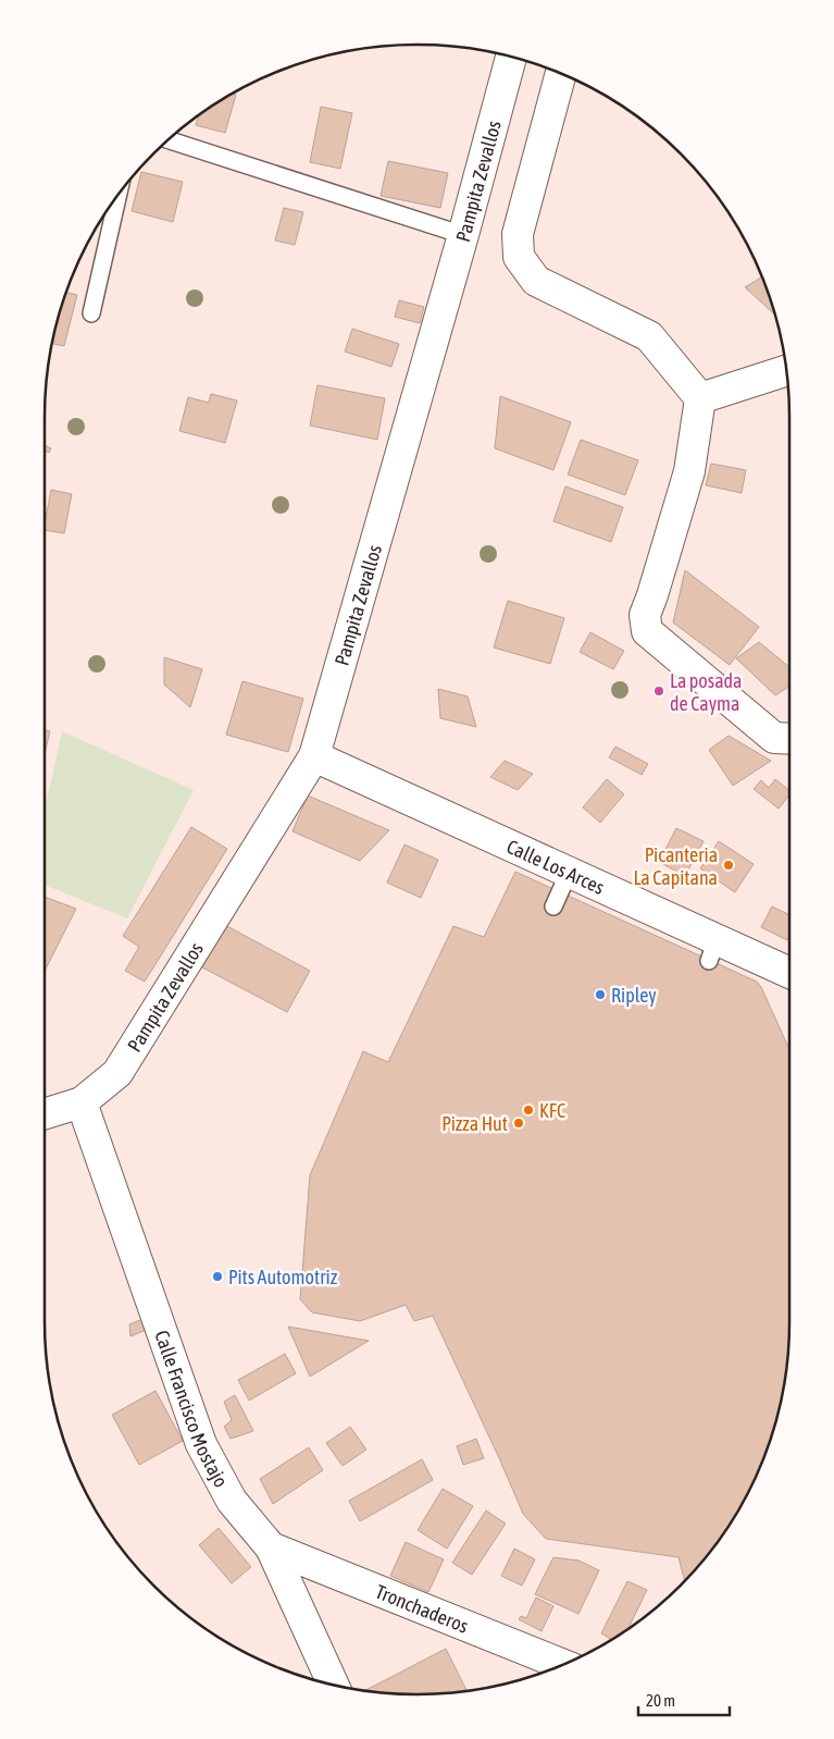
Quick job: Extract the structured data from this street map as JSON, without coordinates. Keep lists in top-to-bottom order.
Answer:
{
  "streets": {
    "street": [
      "Pampita Zevallos",
      "Calle Los Arces",
      "Calle Francisco Mostajo",
      "Tronchaderos"
    ]
  },
  "crossings": [
    ["Pampita Zevallos", "Calle Los Arces"],
    ["Pampita Zevallos", "Calle Francisco Mostajo"],
    ["Calle Francisco Mostajo", "Tronchaderos"]
  ],
  "places": [
    "La posada de Cayma",
    "Picanteria La Capitana",
    "Ripley",
    "KFC",
    "Pizza Hut",
    "Pits Automotriz"
  ],
  "scale_bar": "20 m"
}
